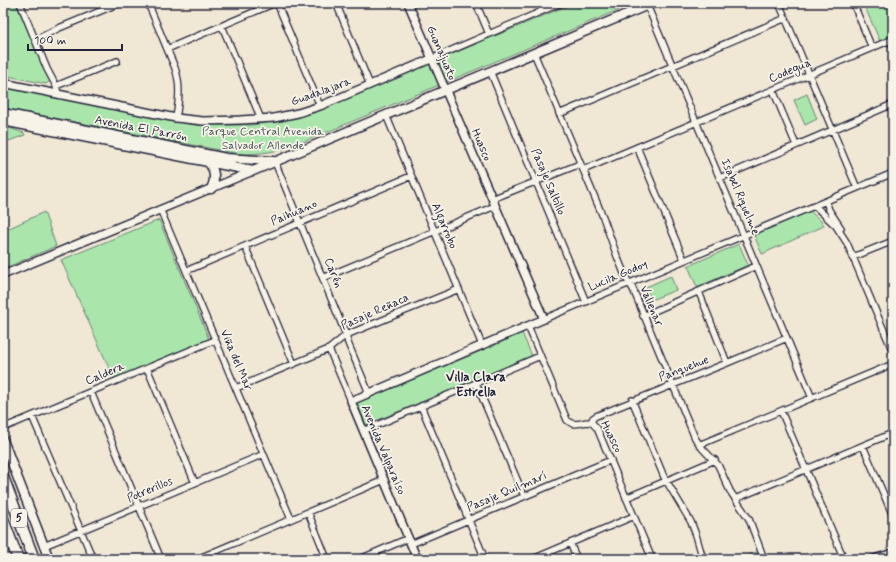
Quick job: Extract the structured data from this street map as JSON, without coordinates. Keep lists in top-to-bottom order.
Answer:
{
  "streets": {
    "highway": ["5"],
    "main road": ["Avenida El Parrón"],
    "street": [
      "Guanajuato",
      "Codegua",
      "Guadalajara",
      "Huasco",
      "Pasaje Saltillo",
      "Isabel Riquelme",
      "Paihuano",
      "Algarrobo",
      "Carén",
      "Lucila Godoy",
      "Vallenar",
      "Pasaje Reñaca",
      "Viña del Mar",
      "Panquehue",
      "Caldera",
      "Avenida Valparaíso",
      "Potrerillos",
      "Pasaje Quilmarí"
    ]
  },
  "crossings": [
    ["Guanajuato", "Guadalajara"],
    ["Guanajuato", "Huasco"],
    ["Codegua", "Isabel Riquelme"],
    ["Codegua", "Vallenar"],
    ["Avenida El Parrón", "Carén"],
    ["Huasco", "Lucila Godoy"],
    ["Huasco", "Panquehue"],
    ["Huasco", "Pasaje Quilmarí"],
    ["Pasaje Saltillo", "Lucila Godoy"],
    ["Isabel Riquelme", "Lucila Godoy"],
    ["Isabel Riquelme", "Panquehue"],
    ["Paihuano", "Algarrobo"],
    ["Paihuano", "Carén"],
    ["Paihuano", "Viña del Mar"],
    ["Algarrobo", "Lucila Godoy"],
    ["Algarrobo", "Pasaje Reñaca"],
    ["Carén", "Lucila Godoy"],
    ["Carén", "Pasaje Reñaca"],
    ["Lucila Godoy", "Vallenar"],
    ["Lucila Godoy", "Avenida Valparaíso"],
    ["Vallenar", "Panquehue"],
    ["Pasaje Reñaca", "Viña del Mar"],
    ["Pasaje Reñaca", "Avenida Valparaíso"],
    ["Viña del Mar", "Caldera"],
    ["Viña del Mar", "Potrerillos"],
    ["Avenida Valparaíso", "Pasaje Quilmarí"]
  ],
  "districts": ["Villa Clara Estrella"],
  "parks": ["Parque Central Avenida Salvador Allende"],
  "scale_bar": "100 m"
}
